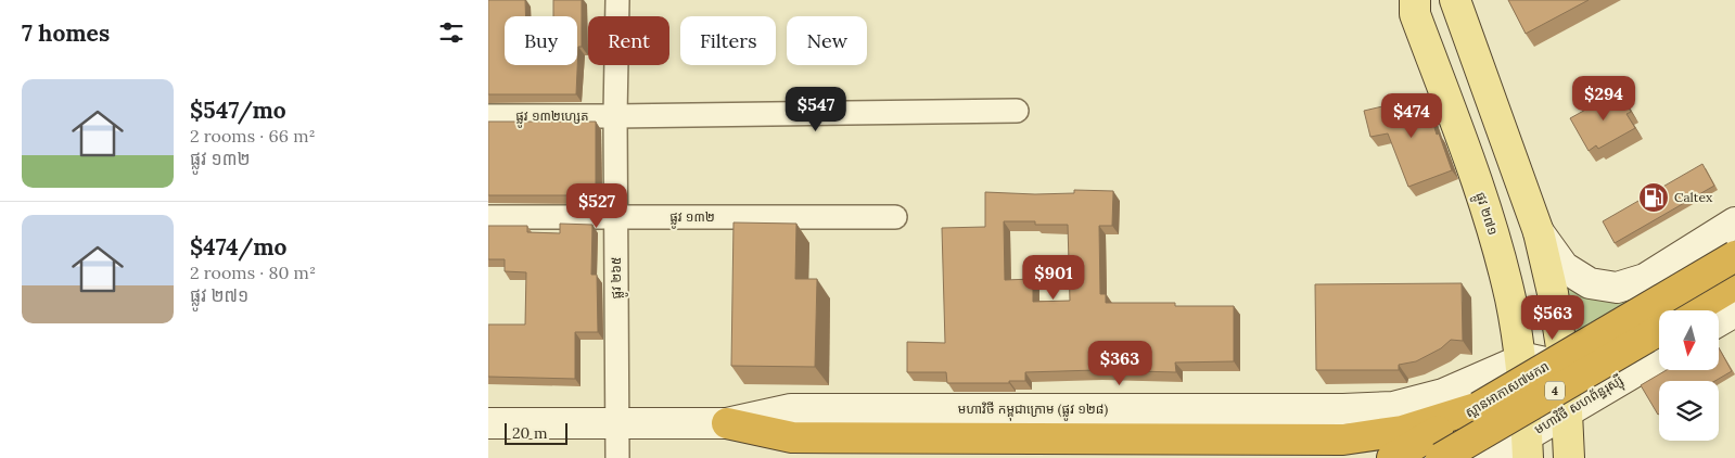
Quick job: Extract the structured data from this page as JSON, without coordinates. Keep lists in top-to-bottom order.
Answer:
{
  "streets": {
    "highway": ["ស្ពានអាកាស៧មករា", "4"],
    "main road": ["ផ្លូវ ២៧១", "មហាវិថី សហព័ន្ធរុស្ស៊ី", "មហាវិថី កម្ពុជាក្រោម (ផ្លូវ ១២៨)"],
    "street": ["ផ្លូវ ១៣២ហ្សេត", "ផ្លូវ ១៣២", "ផ្លូវ ២៦៥"]
  },
  "crossings": [
    ["ផ្លូវ ១៣២ហ្សេត", "ផ្លូវ ២៦៥"],
    ["ផ្លូវ ២៧១", "មហាវិថី សហព័ន្ធរុស្ស៊ី"],
    ["ផ្លូវ ២៧១", "មហាវិថី កម្ពុជាក្រោម (ផ្លូវ ១២៨)"],
    ["ផ្លូវ ១៣២", "ផ្លូវ ២៦៥"],
    ["ផ្លូវ ២៦៥", "មហាវិថី កម្ពុជាក្រោម (ផ្លូវ ១២៨)"]
  ],
  "places": {
    "fuel station": ["Caltex"]
  },
  "scale_bar": "20 m",
  "north": "bottom",
  "page": {
    "heading": "7 homes",
    "chip": [
      "Buy",
      "Rent",
      "Filters",
      "New"
    ],
    "list": [
      {
        "name": "$547/mo",
        "note": "2 rooms · 66 m² · ផ្លូវ ១៣២"
      },
      {
        "name": "$474/mo",
        "note": "2 rooms · 80 m² · ផ្លូវ ២៧១"
      }
    ],
    "price": [
      "$294",
      "$547",
      "$474",
      "$527",
      "$901",
      "$563",
      "$363"
    ],
    "scale": "20 m"
  }
}
